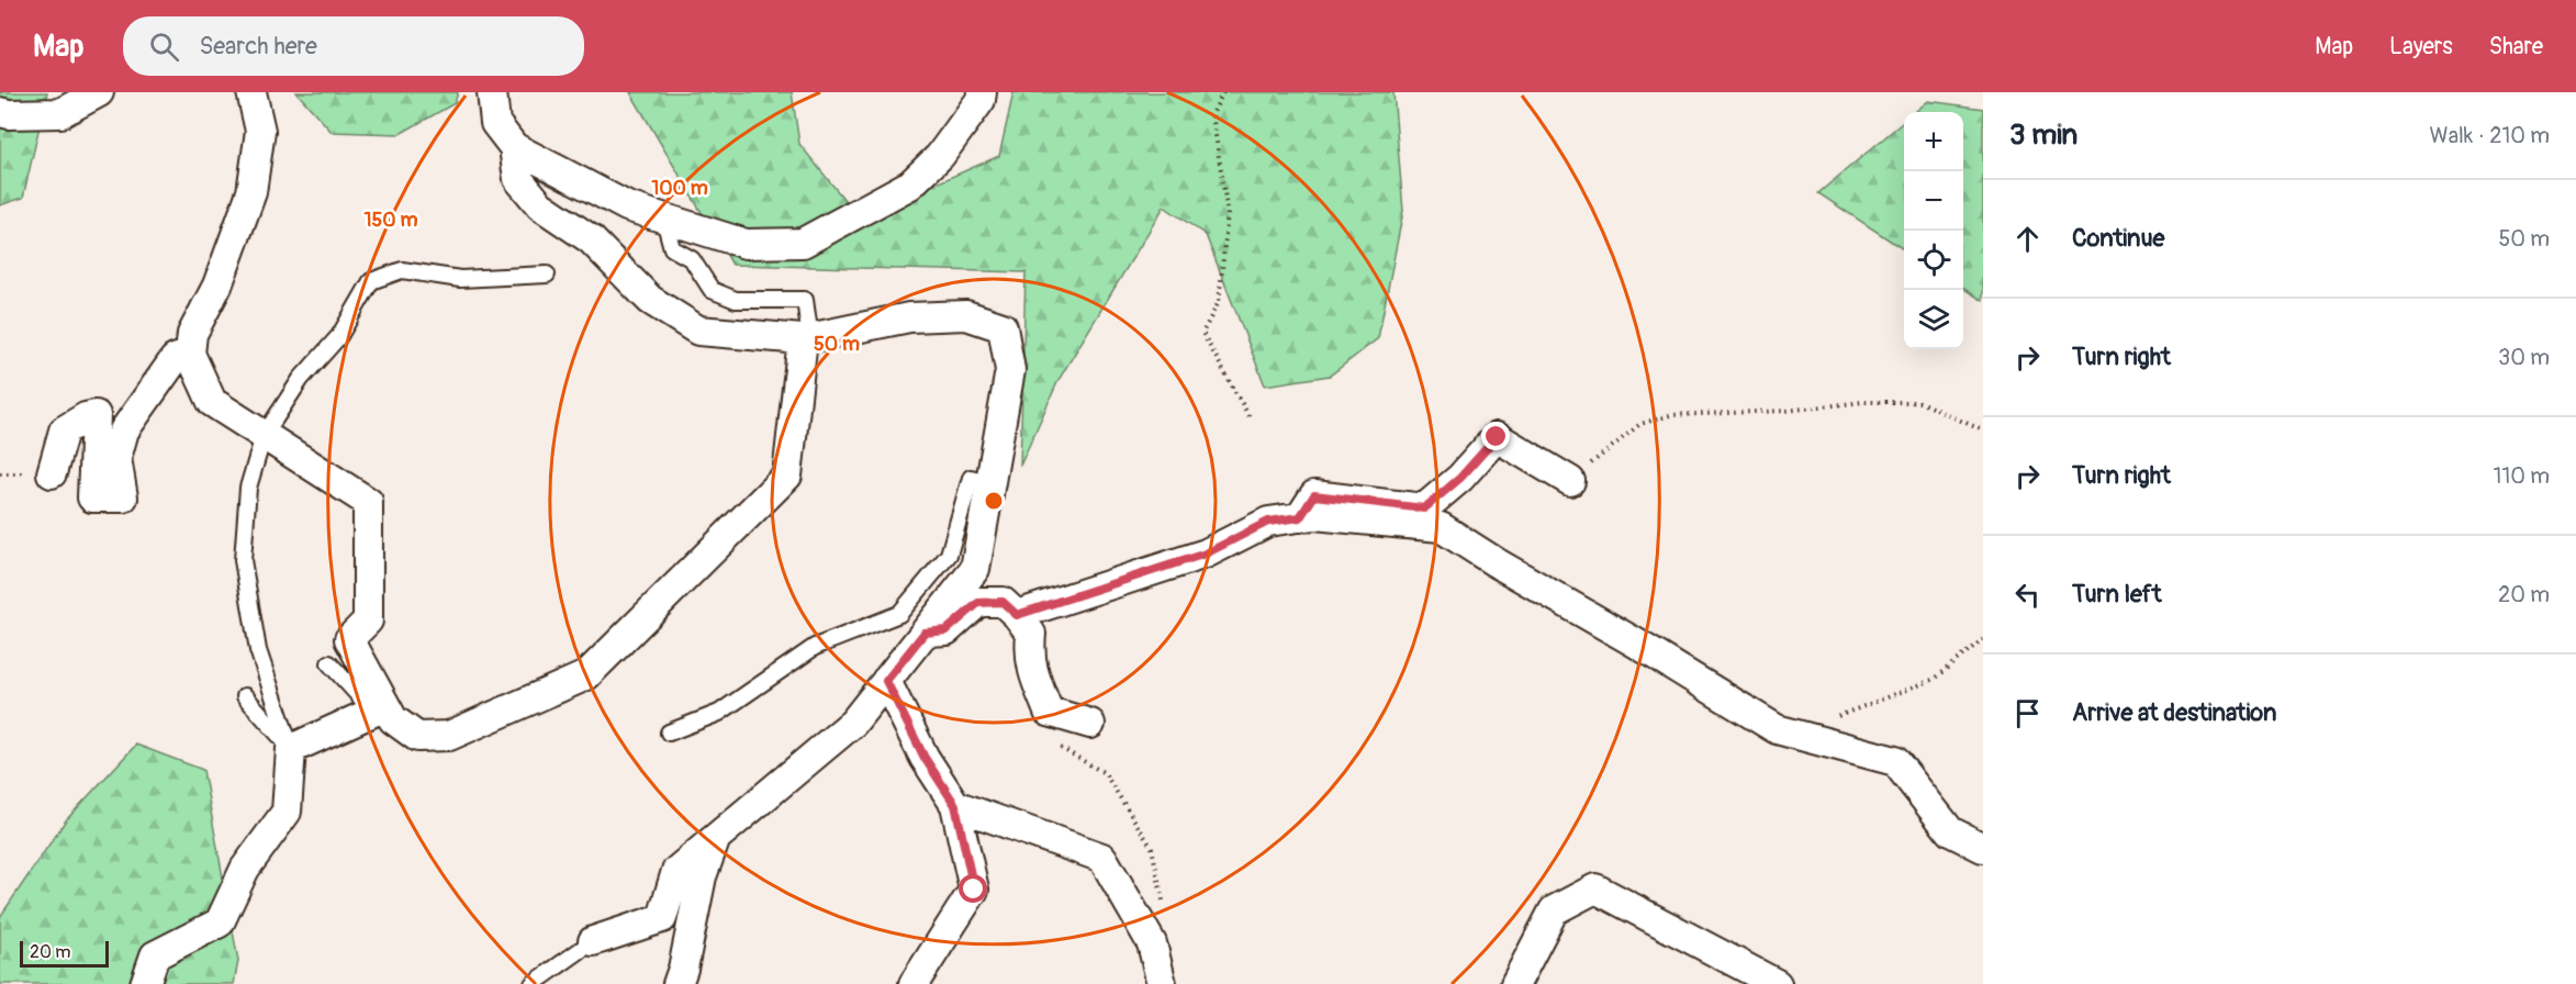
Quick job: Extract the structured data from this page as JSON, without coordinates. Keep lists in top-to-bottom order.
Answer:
{
  "scale_bar": "20 m",
  "page": {
    "header": "Map",
    "search": "Search here",
    "nav": ["Map", "Layers", "Share"],
    "heading": ["3 min", "Walk · 210 m"],
    "map_buttons": ["+", "−"],
    "list": [
      ["Continue", "50 m"],
      ["Turn right", "30 m"],
      ["Turn right", "110 m"],
      ["Turn left", "20 m"],
      "Arrive at destination"
    ],
    "scale": "20 m"
  },
  "rings": ["100 m", "150 m", "50 m"]
}
